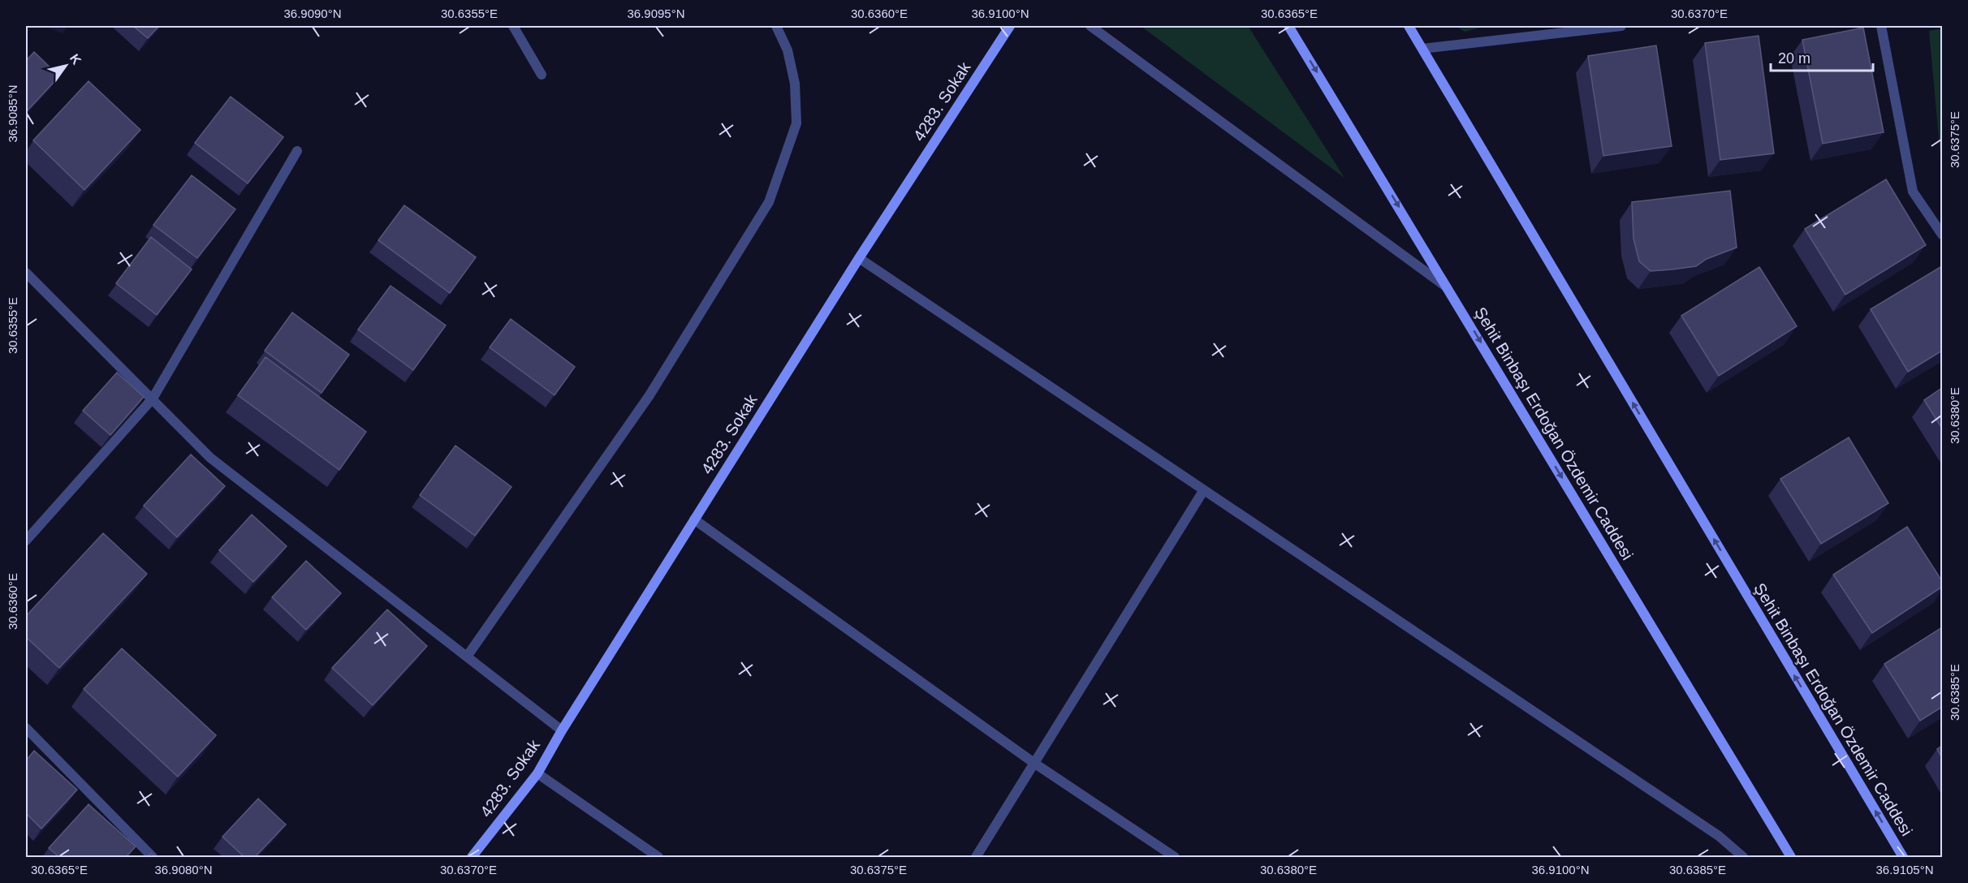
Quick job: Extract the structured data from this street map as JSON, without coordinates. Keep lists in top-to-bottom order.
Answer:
{
  "streets": {
    "main road": ["4283. Sokak", "Şehit Binbaşı Erdoğan Özdemir Caddesi"]
  },
  "scale_bar": "20 m",
  "north": "top right",
  "coordinates": [
    "36.9090°N",
    "30.6355°E",
    "36.9095°N",
    "30.6360°E",
    "36.9100°N",
    "30.6365°E",
    "30.6370°E",
    "36.9085°N",
    "30.6375°E",
    "30.6380°E",
    "30.6385°E",
    "36.9080°N",
    "36.9105°N"
  ]
}
